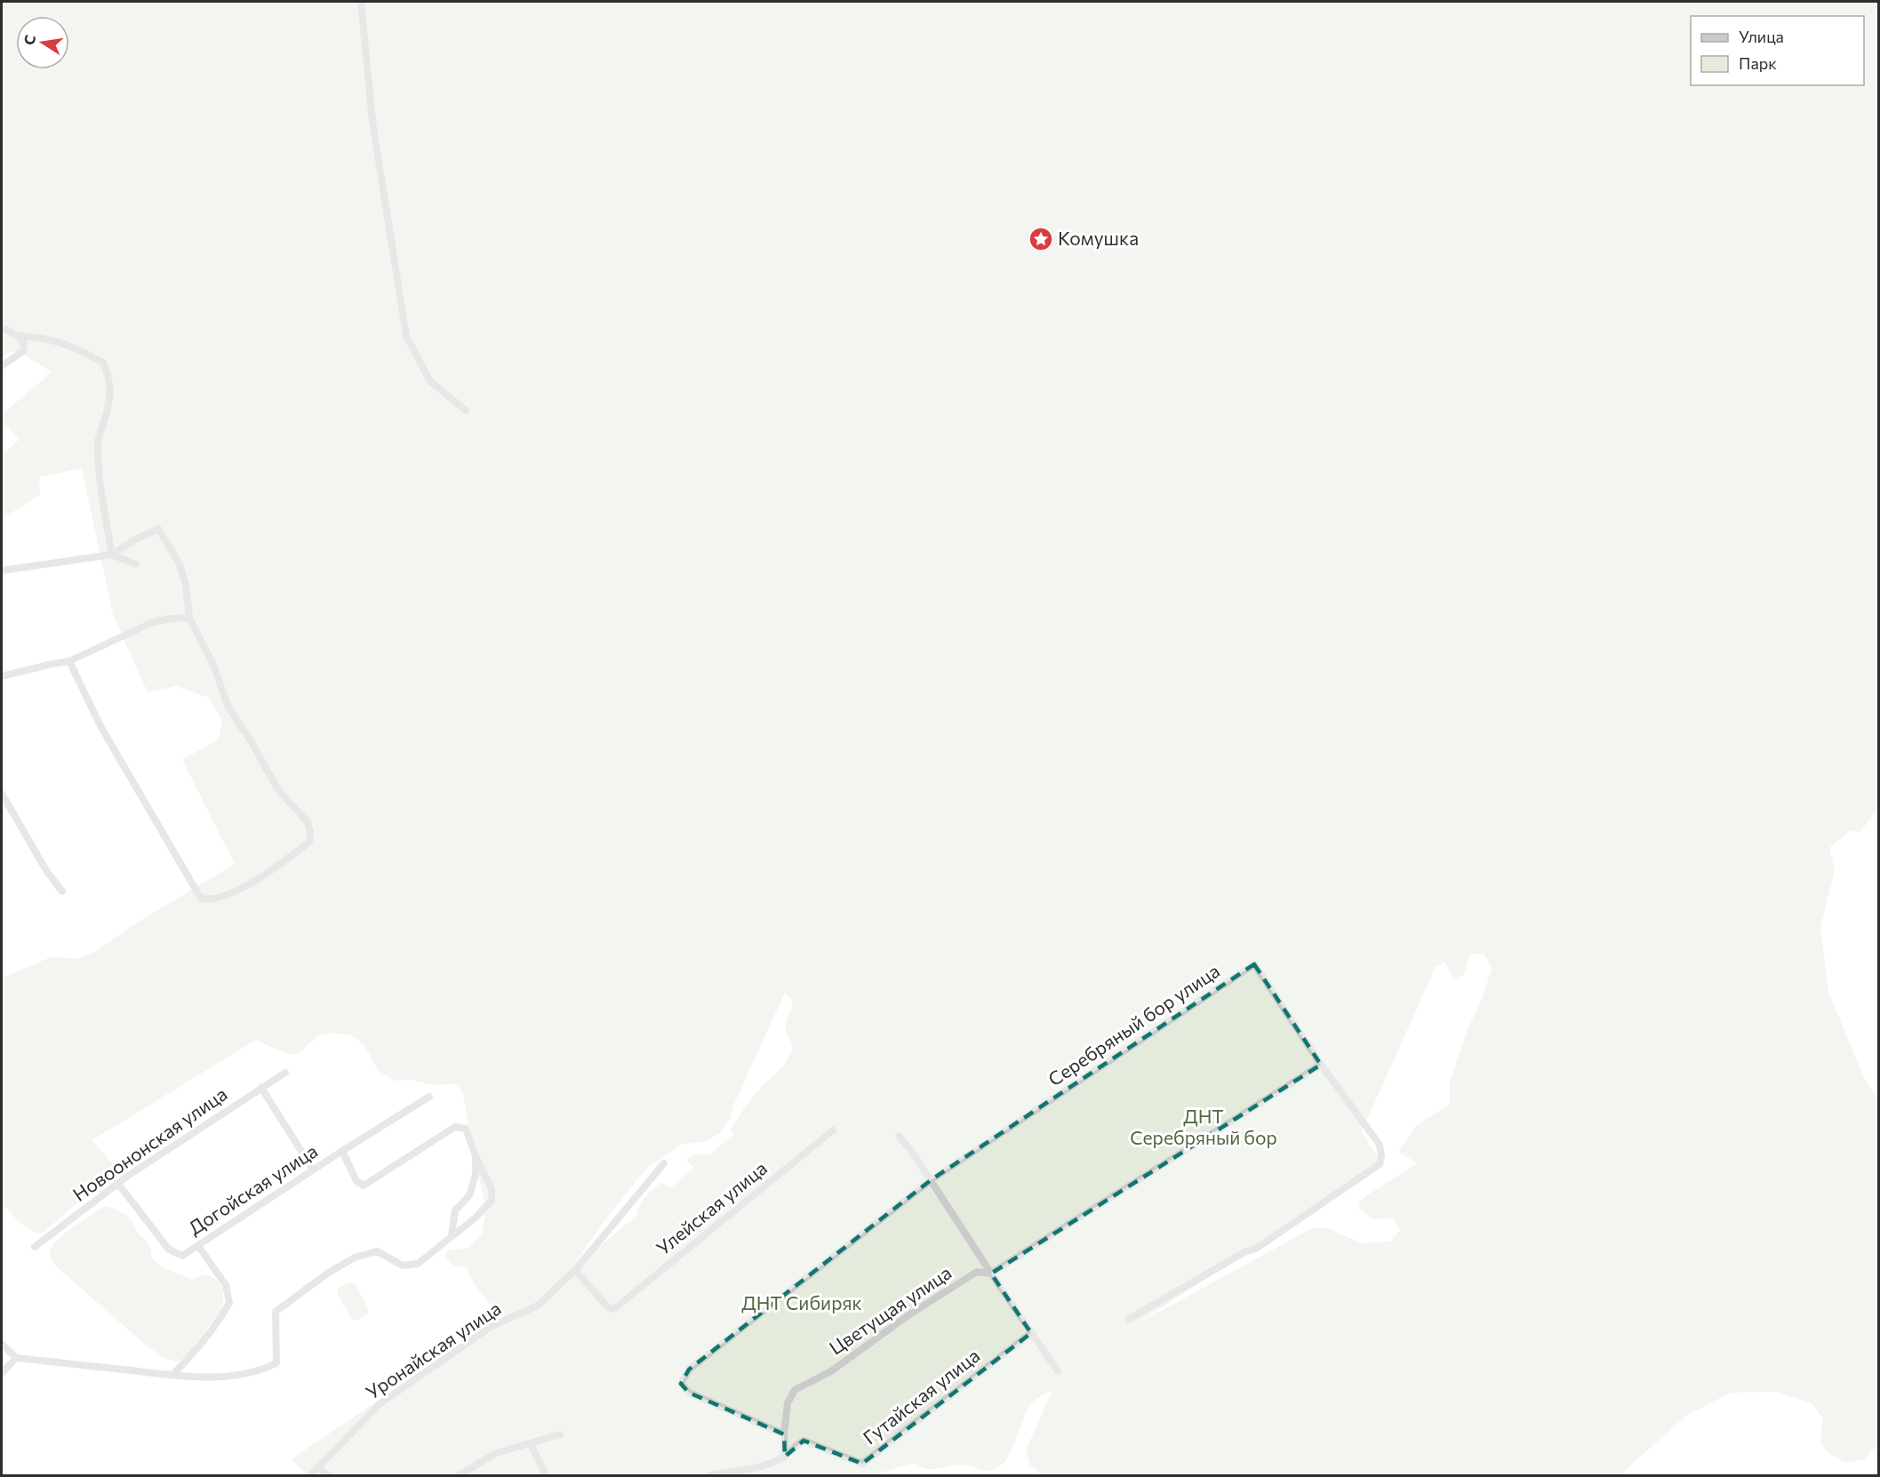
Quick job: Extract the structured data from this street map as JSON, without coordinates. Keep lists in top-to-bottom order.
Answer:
{
  "streets": {
    "street": [
      "Серебряный бор улица",
      "Новоононская улица",
      "Догойская улица",
      "Улейская улица",
      "Цветущая улица",
      "Уронайская улица",
      "Гутайская улица"
    ]
  },
  "crossings": [
    ["Новоононская улица", "Догойская улица"],
    ["Улейская улица", "Уронайская улица"]
  ],
  "parks": ["ДНТ Серебряный бор", "ДНТ Сибиряк"],
  "places": {
    "place": ["Комушка"]
  },
  "legend": ["Улица", "Парк"],
  "north": "left"
}
